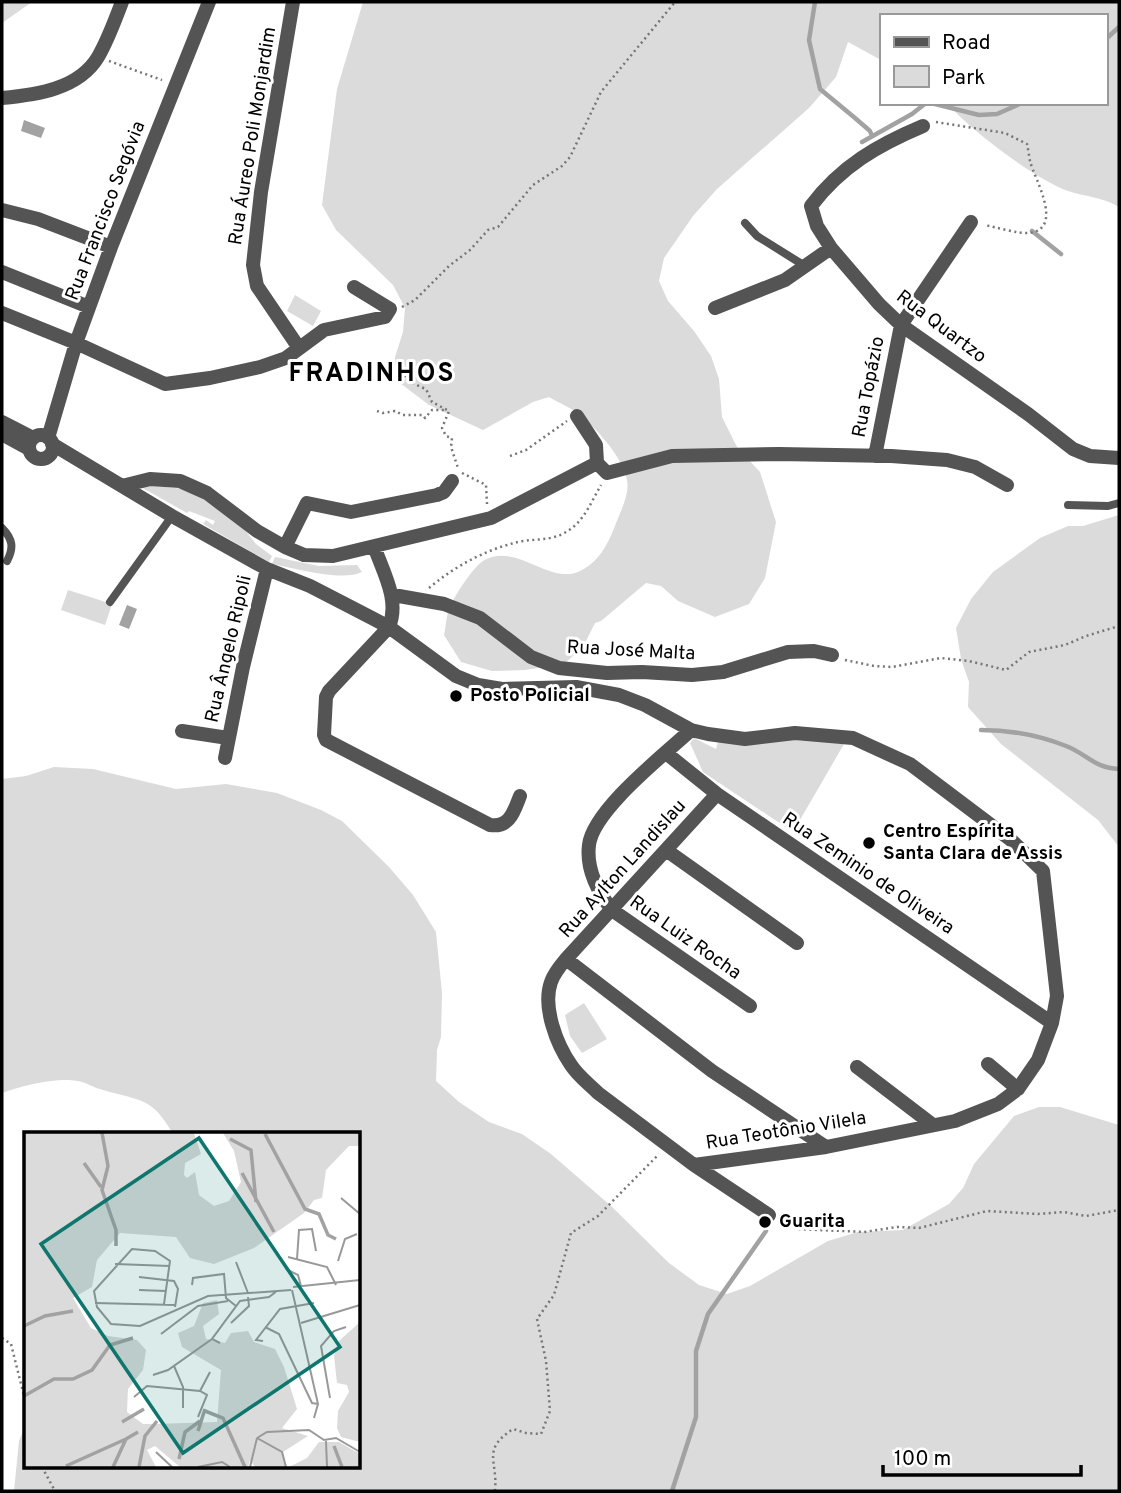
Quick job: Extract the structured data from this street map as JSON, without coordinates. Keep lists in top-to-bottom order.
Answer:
{
  "streets": {
    "street": [
      "Rua Áureo Poli Monjardim",
      "Rua Francisco Segóvia",
      "Rua Quartzo",
      "Rua Topázio",
      "Rua Ângelo Ripoli",
      "Rua José Malta",
      "Rua Aylton Landislau",
      "Rua Zeminio de Oliveira",
      "Rua Luiz Rocha",
      "Rua Teotônio Vilela"
    ]
  },
  "crossings": [
    ["Rua Francisco Segóvia", "Rua José Malta"],
    ["Rua Quartzo", "Rua Topázio"],
    ["Rua Ângelo Ripoli", "Rua José Malta"],
    ["Rua José Malta", "Rua Zeminio de Oliveira"],
    ["Rua José Malta", "Rua Luiz Rocha"],
    ["Rua José Malta", "Rua Teotônio Vilela"],
    ["Rua Aylton Landislau", "Rua Zeminio de Oliveira"],
    ["Rua Aylton Landislau", "Rua Luiz Rocha"],
    ["Rua Aylton Landislau", "Rua Teotônio Vilela"],
    ["Rua Zeminio de Oliveira", "Rua Luiz Rocha"],
    ["Rua Zeminio de Oliveira", "Rua Teotônio Vilela"]
  ],
  "districts": ["FRADINHOS"],
  "places": ["Posto Policial", "Centro Espírita Santa Clara de Assis", "Guarita"],
  "legend": ["Road", "Park"],
  "scale_bar": "100 m"
}
